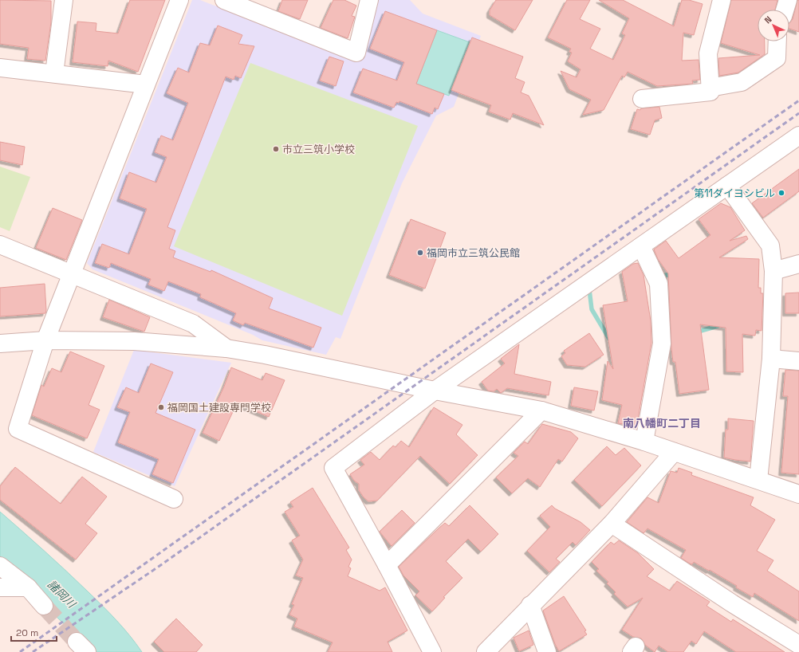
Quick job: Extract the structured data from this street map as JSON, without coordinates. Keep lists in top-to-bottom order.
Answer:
{
  "districts": ["南八幡町二丁目"],
  "water": ["諸岡川"],
  "places": [
    "市立三筑小学校",
    "第11ダイヨシビル",
    "福岡市立三筑公民館",
    "福岡国土建設専門学校"
  ],
  "scale_bar": "20 m",
  "north": "top left"
}
